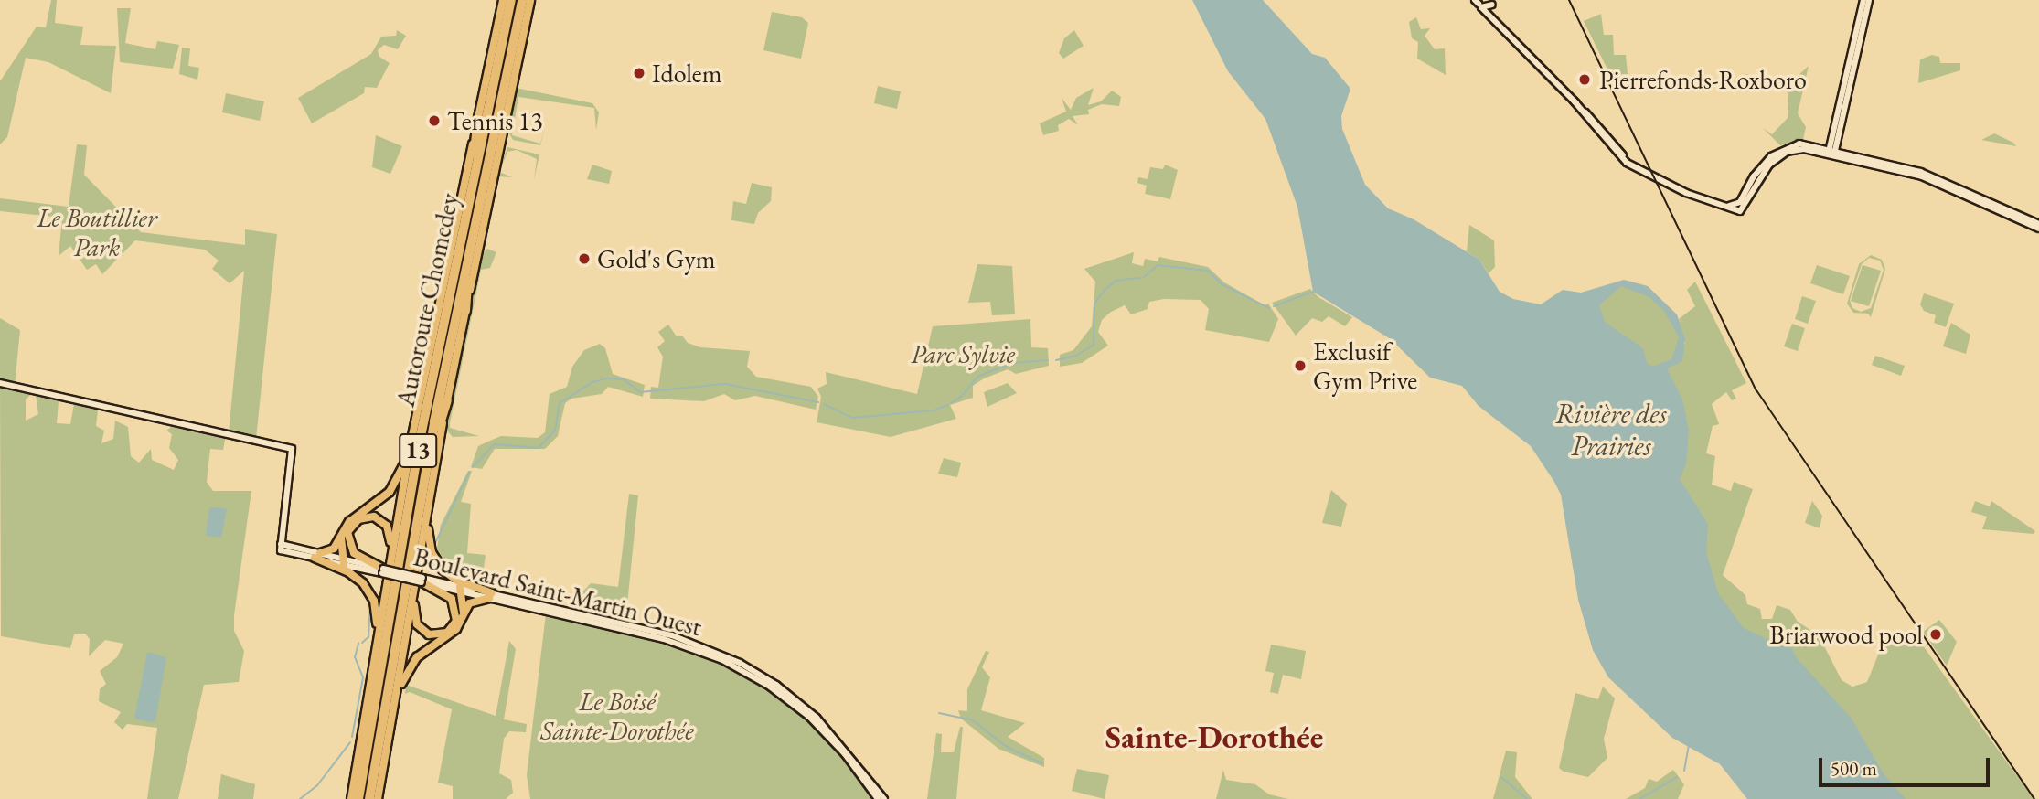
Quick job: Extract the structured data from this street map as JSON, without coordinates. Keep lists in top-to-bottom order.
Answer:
{
  "streets": {
    "highway": ["Autoroute Chomedey", "13"],
    "main road": ["Boulevard Saint-Martin Ouest"]
  },
  "districts": ["Sainte-Dorothée"],
  "water": ["Rivière des Prairies"],
  "parks": ["Le Boutillier Park", "Parc Sylvie", "Le Boisé Sainte-Dorothée"],
  "places": [
    "Idolem",
    "Pierrefonds-Roxboro",
    "Tennis 13",
    "Gold's Gym",
    "Exclusif Gym Prive",
    "Briarwood pool"
  ],
  "scale_bar": "500 m"
}
